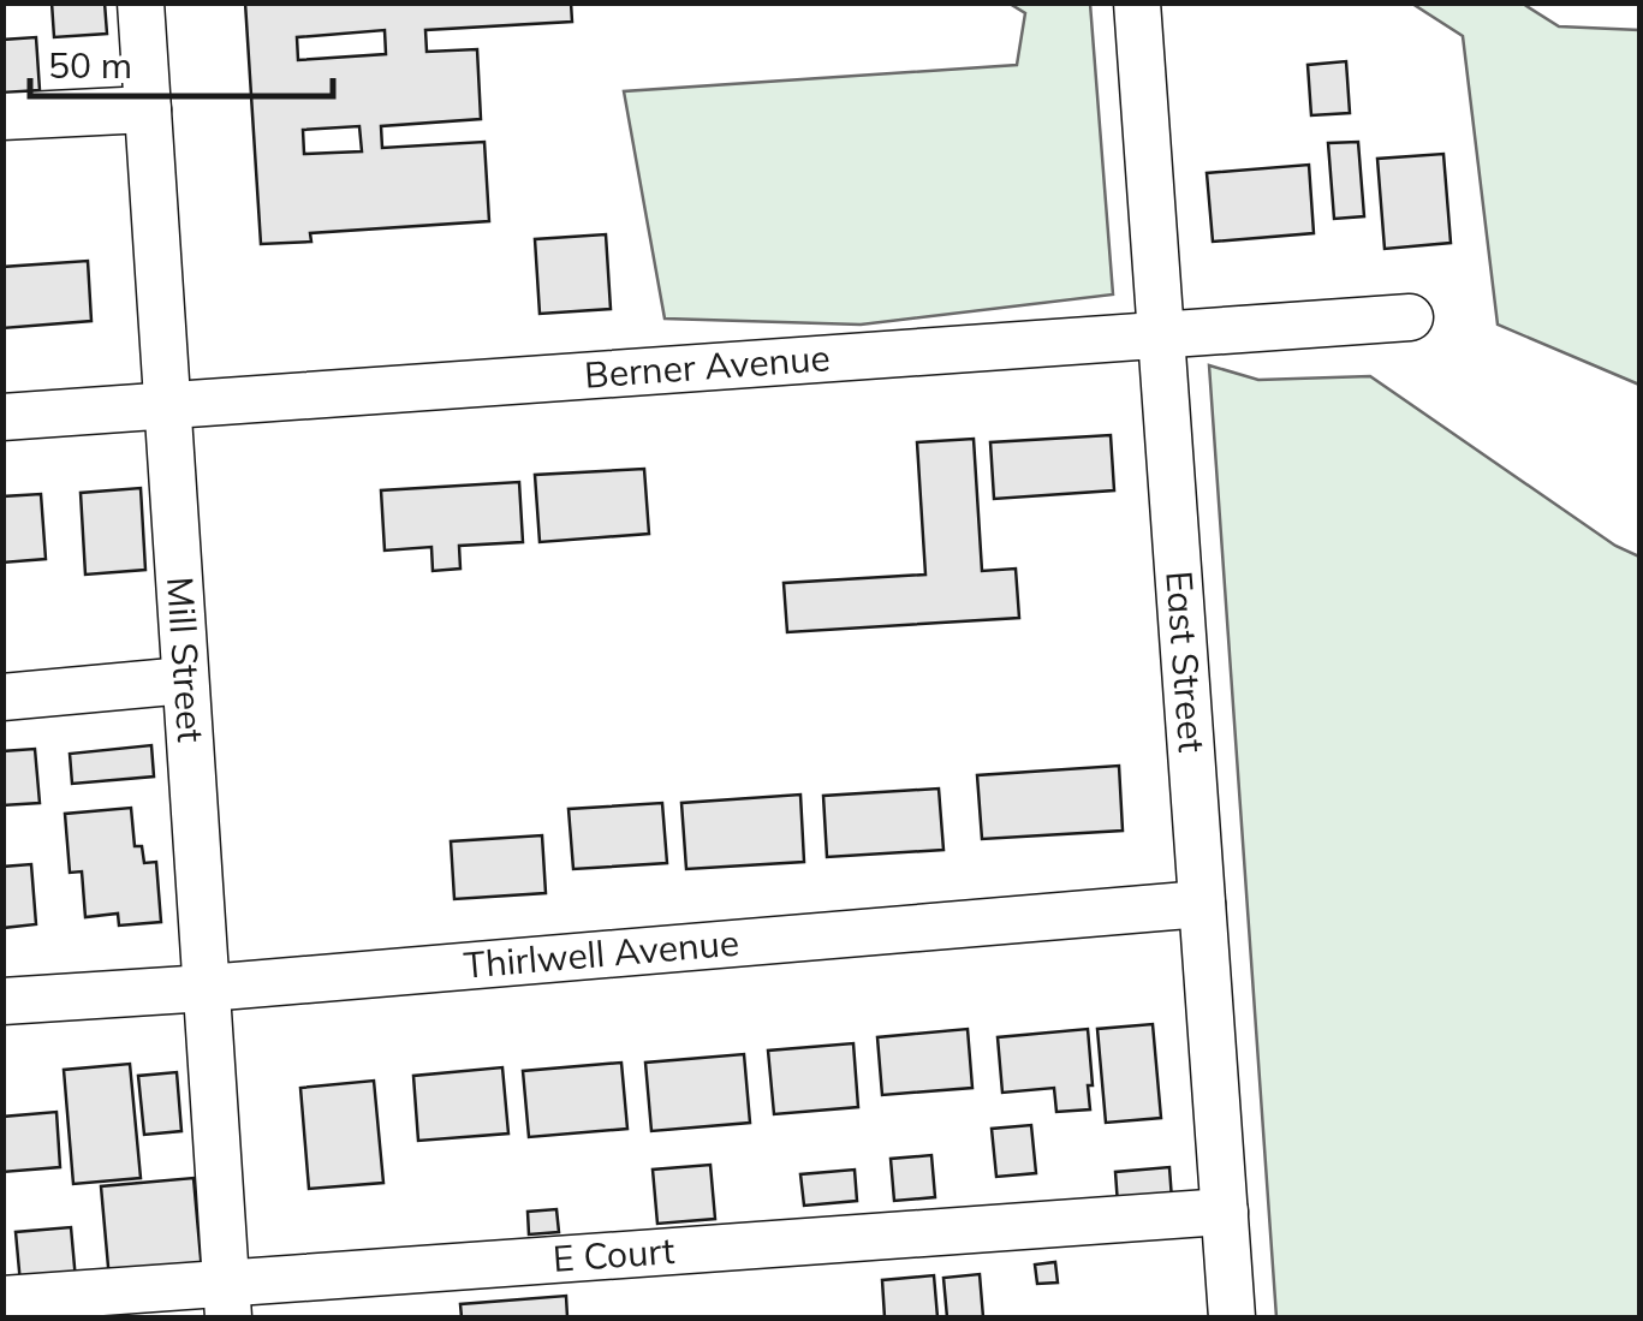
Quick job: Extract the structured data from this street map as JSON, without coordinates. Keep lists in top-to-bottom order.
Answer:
{
  "streets": {
    "street": [
      "Berner Avenue",
      "East Street",
      "Mill Street",
      "Thirlwell Avenue",
      "E Court"
    ]
  },
  "crossings": [
    ["Berner Avenue", "East Street"],
    ["Berner Avenue", "Mill Street"],
    ["East Street", "Thirlwell Avenue"],
    ["East Street", "E Court"],
    ["Mill Street", "Thirlwell Avenue"],
    ["Mill Street", "E Court"]
  ],
  "scale_bar": "50 m"
}
